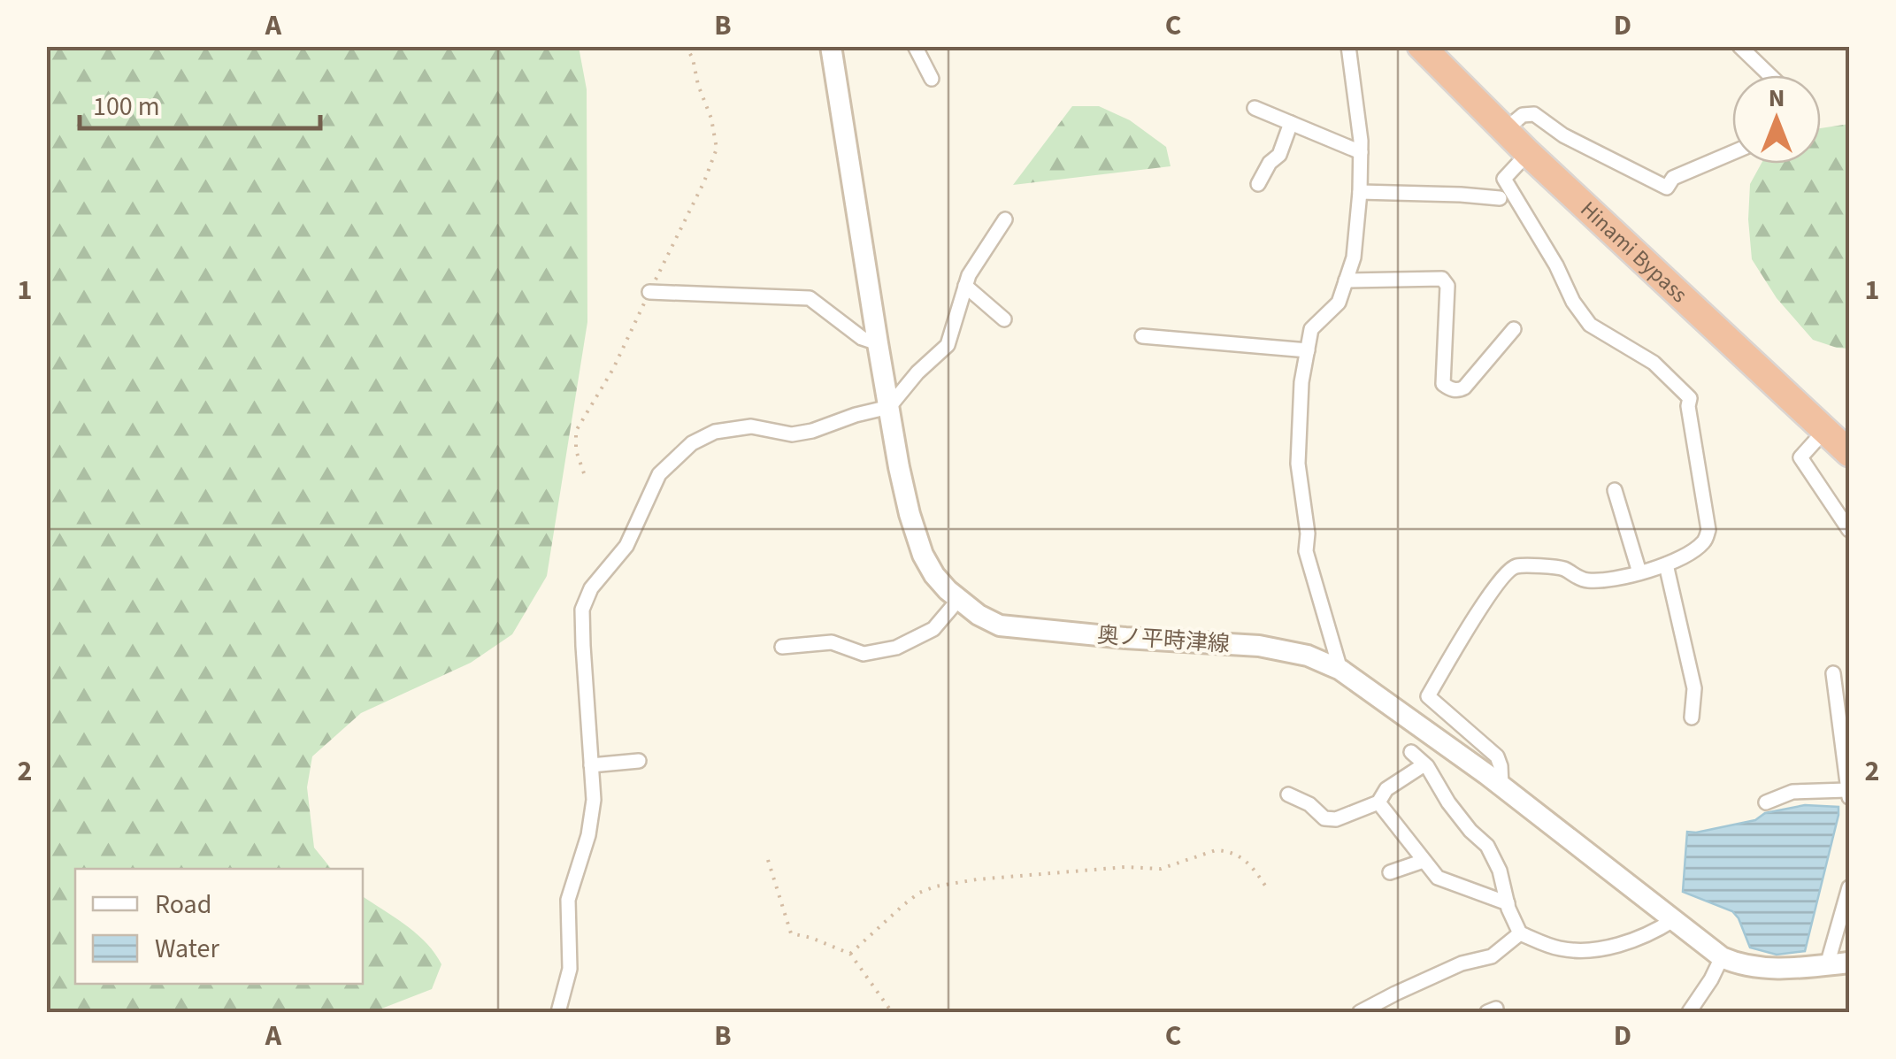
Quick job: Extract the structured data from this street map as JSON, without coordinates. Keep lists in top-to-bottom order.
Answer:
{
  "streets": {
    "highway": ["Hinami Bypass"],
    "main road": ["奥ノ平時津線"]
  },
  "legend": ["Road", "Water"],
  "scale_bar": "100 m",
  "north": "top",
  "grid": {
    "columns": [
      "A",
      "B",
      "C",
      "D"
    ],
    "rows": ["1", "2"]
  }
}
